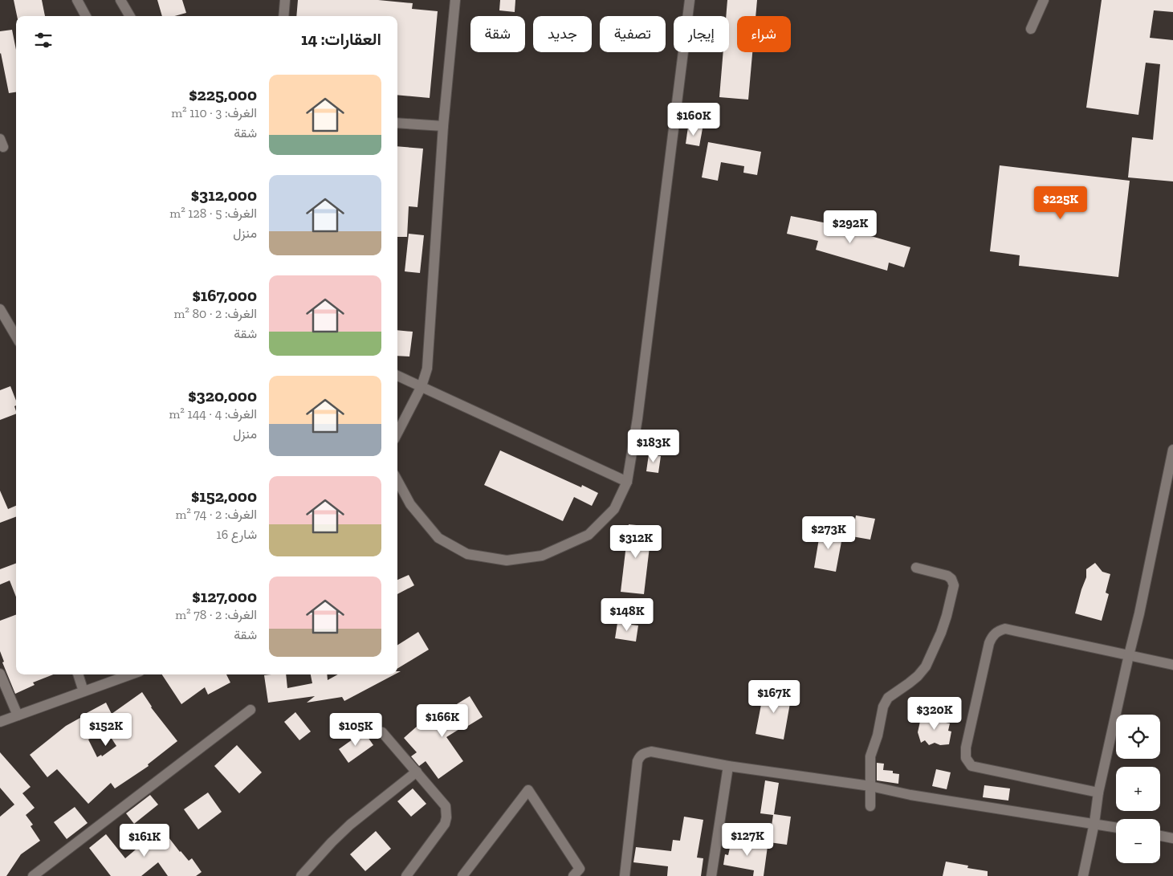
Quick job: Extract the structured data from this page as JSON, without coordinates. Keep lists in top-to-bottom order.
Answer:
{
  "page": {
    "chip": [
      "شراء",
      "إيجار",
      "تصفية",
      "جديد",
      "شقة"
    ],
    "heading": "العقارات: 14",
    "list": [
      {
        "name": "$225,000",
        "note": "الغرف: 3 · 110 m² · شقة"
      },
      {
        "name": "$312,000",
        "note": "الغرف: 5 · 128 m² · منزل"
      },
      {
        "name": "$167,000",
        "note": "الغرف: 2 · 80 m² · شقة"
      },
      {
        "name": "$320,000",
        "note": "الغرف: 4 · 144 m² · منزل"
      },
      {
        "name": "$152,000",
        "note": "الغرف: 2 · 74 m² · شارع 16"
      },
      {
        "name": "$127,000",
        "note": "الغرف: 2 · 78 m² · شقة"
      }
    ],
    "price": [
      "$160K",
      "$225K",
      "$292K",
      "$183K",
      "$273K",
      "$312K",
      "$148K",
      "$167K",
      "$320K",
      "$166K",
      "$152K",
      "$105K",
      "$127K",
      "$161K"
    ],
    "map_buttons": ["+", "−"]
  }
}
